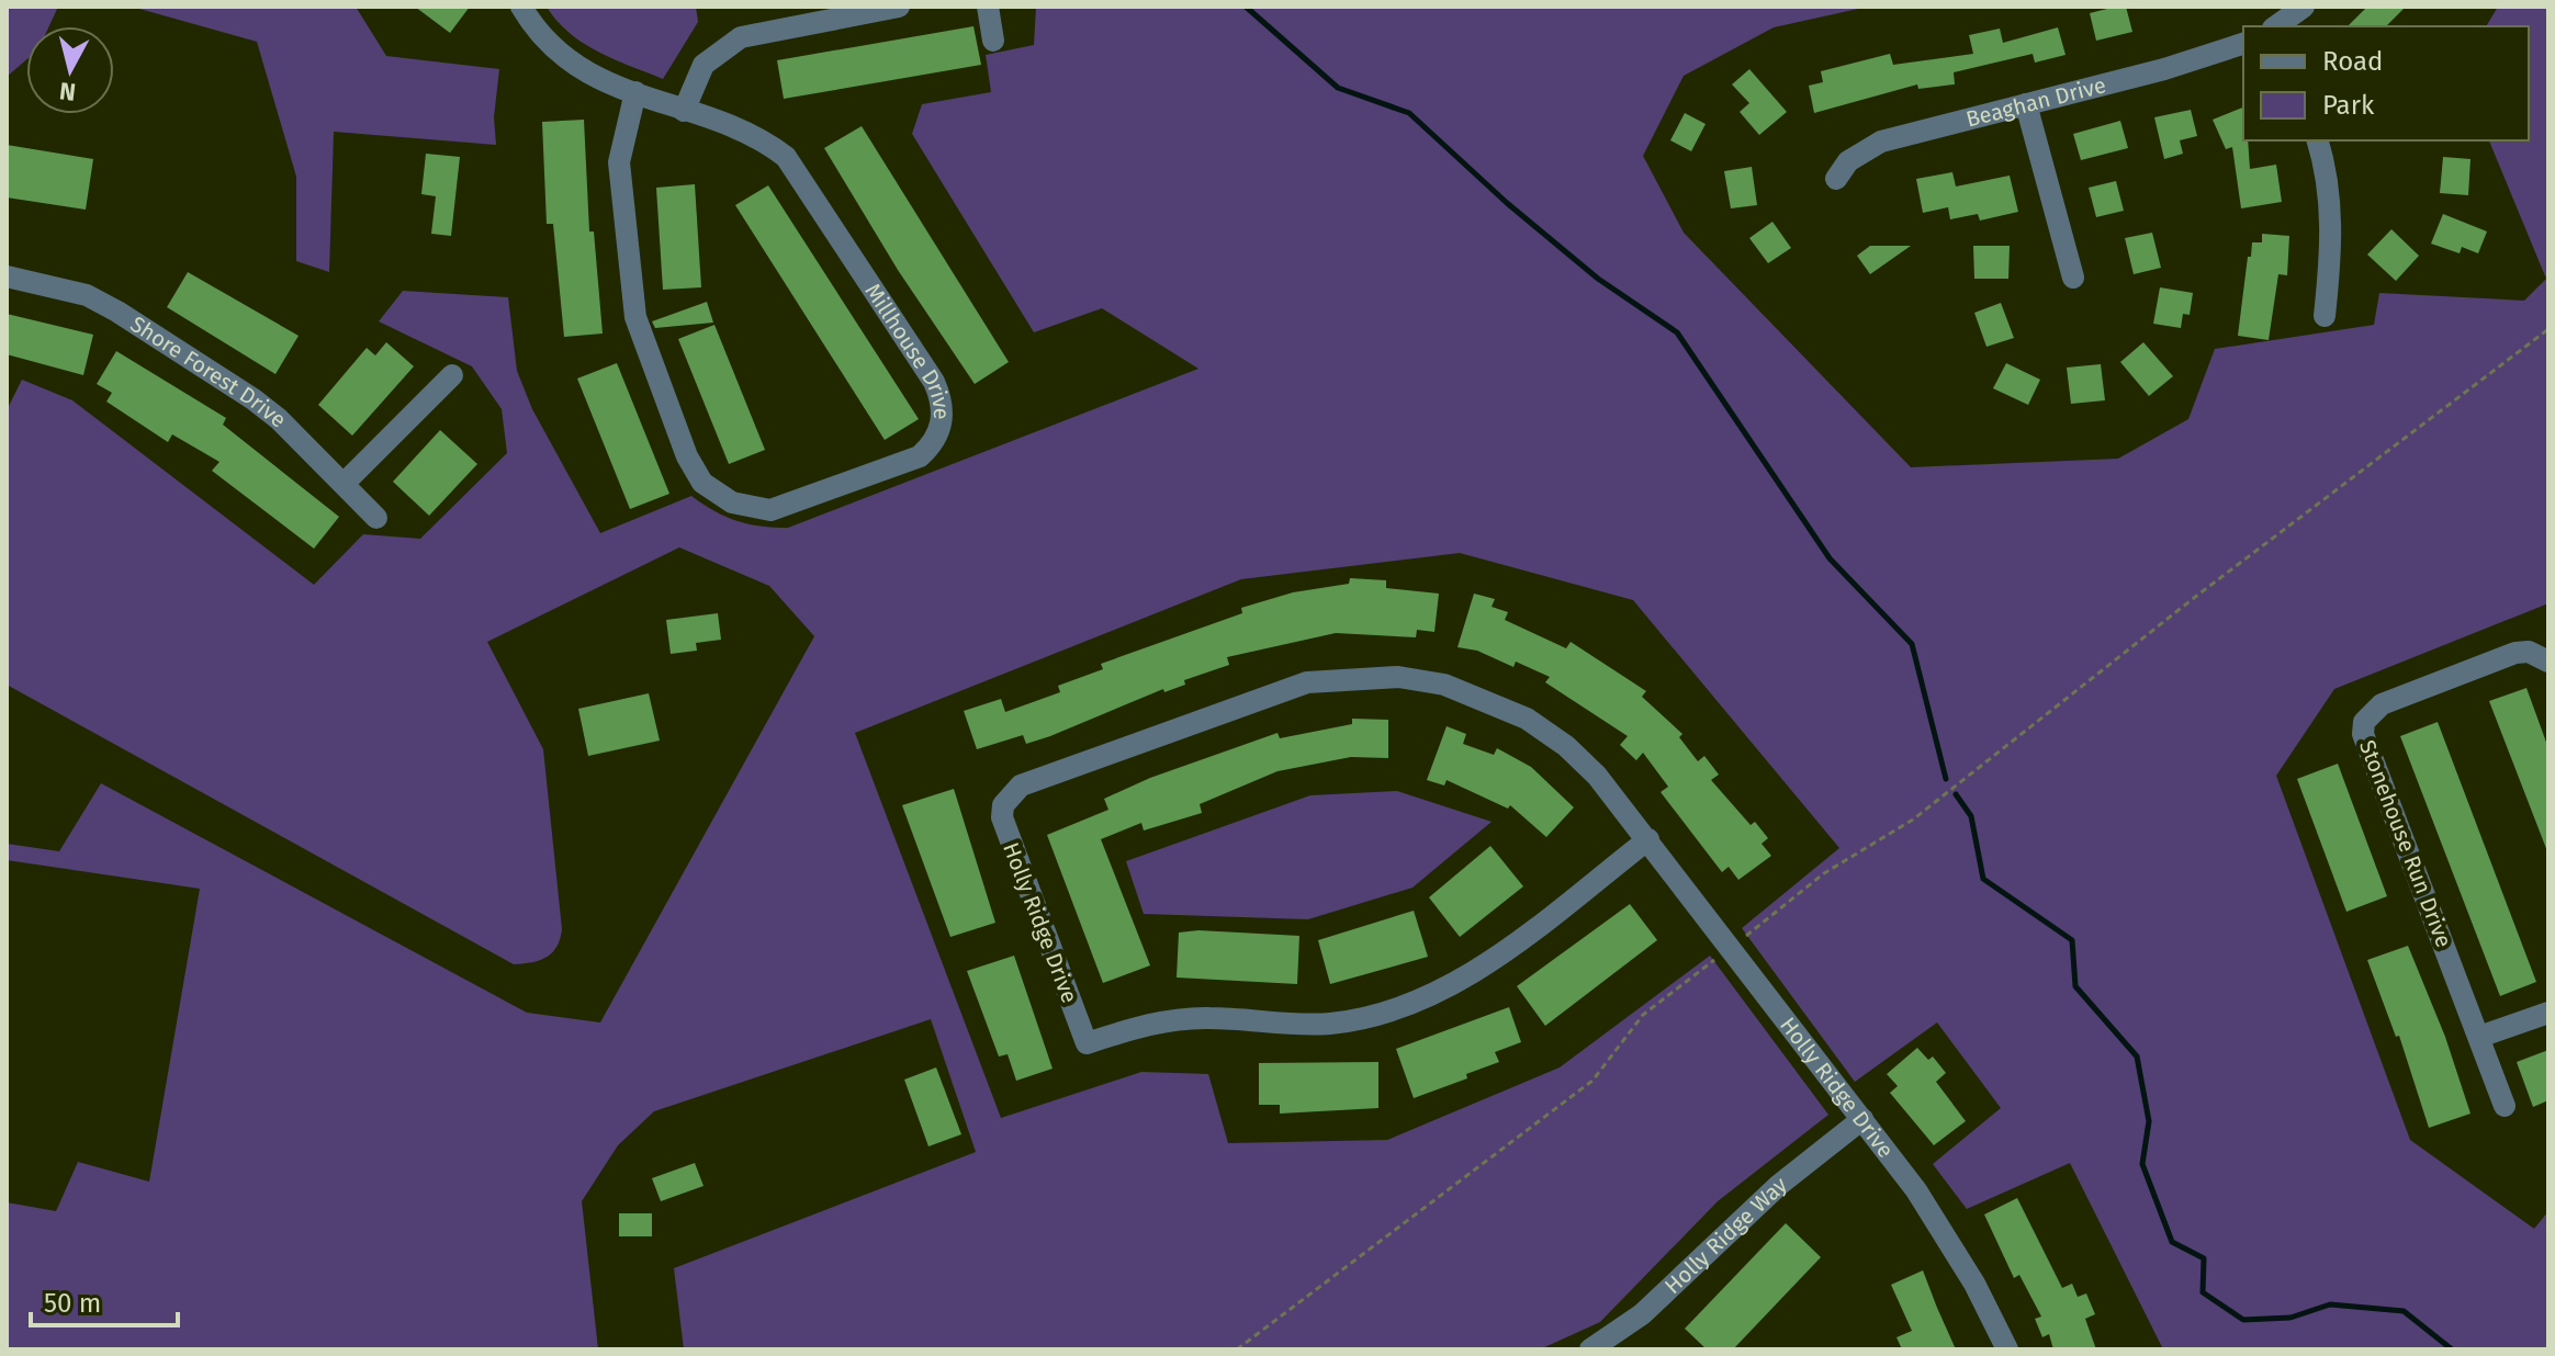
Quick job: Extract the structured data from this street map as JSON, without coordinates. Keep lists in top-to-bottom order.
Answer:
{
  "streets": {
    "street": [
      "Beaghan Drive",
      "Millhouse Drive",
      "Shore Forest Drive",
      "Stonehouse Run Drive",
      "Holly Ridge Drive",
      "Holly Ridge Way"
    ]
  },
  "crossings": [
    ["Holly Ridge Drive", "Holly Ridge Way"]
  ],
  "legend": ["Road", "Park"],
  "scale_bar": "50 m",
  "north": "bottom"
}
